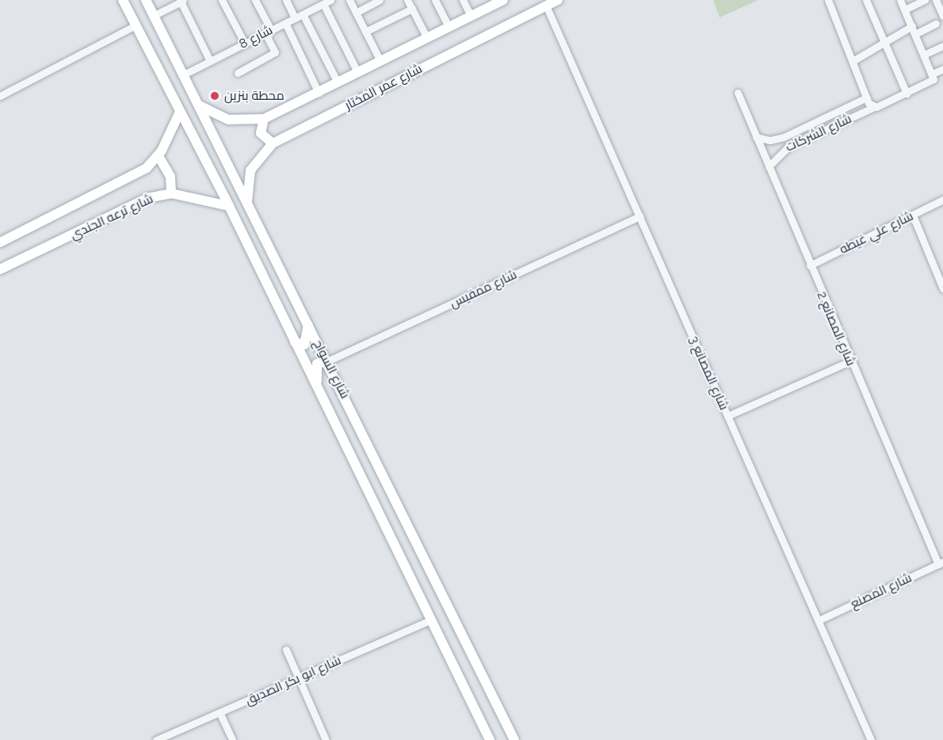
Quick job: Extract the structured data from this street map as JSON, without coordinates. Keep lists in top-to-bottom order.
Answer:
{
  "streets": {
    "main road": ["شارع عمر المختار", "شارع ترعه الجندي", "شارع السواح"],
    "street": [
      "شارع 8",
      "شارع الشركات",
      "شارع علي غيطه",
      "شارع ممفيس",
      "شارع المصانع 2",
      "شارع المصانع 3",
      "شارع المصنع",
      "شارع ابو بكر الصديق"
    ]
  },
  "crossings": [
    ["شارع 8", "شارع السواح"],
    ["شارع عمر المختار", "شارع السواح"],
    ["شارع عمر المختار", "شارع المصانع 3"],
    ["شارع الشركات", "شارع المصانع 2"],
    ["شارع ترعه الجندي", "شارع السواح"],
    ["شارع علي غيطه", "شارع المصانع 2"],
    ["شارع ممفيس", "شارع السواح"],
    ["شارع ممفيس", "شارع المصانع 3"],
    ["شارع المصانع 2", "شارع المصنع"],
    ["شارع السواح", "شارع ابو بكر الصديق"],
    ["شارع المصانع 3", "شارع المصنع"]
  ],
  "places": ["محطة بنزين"]
}
